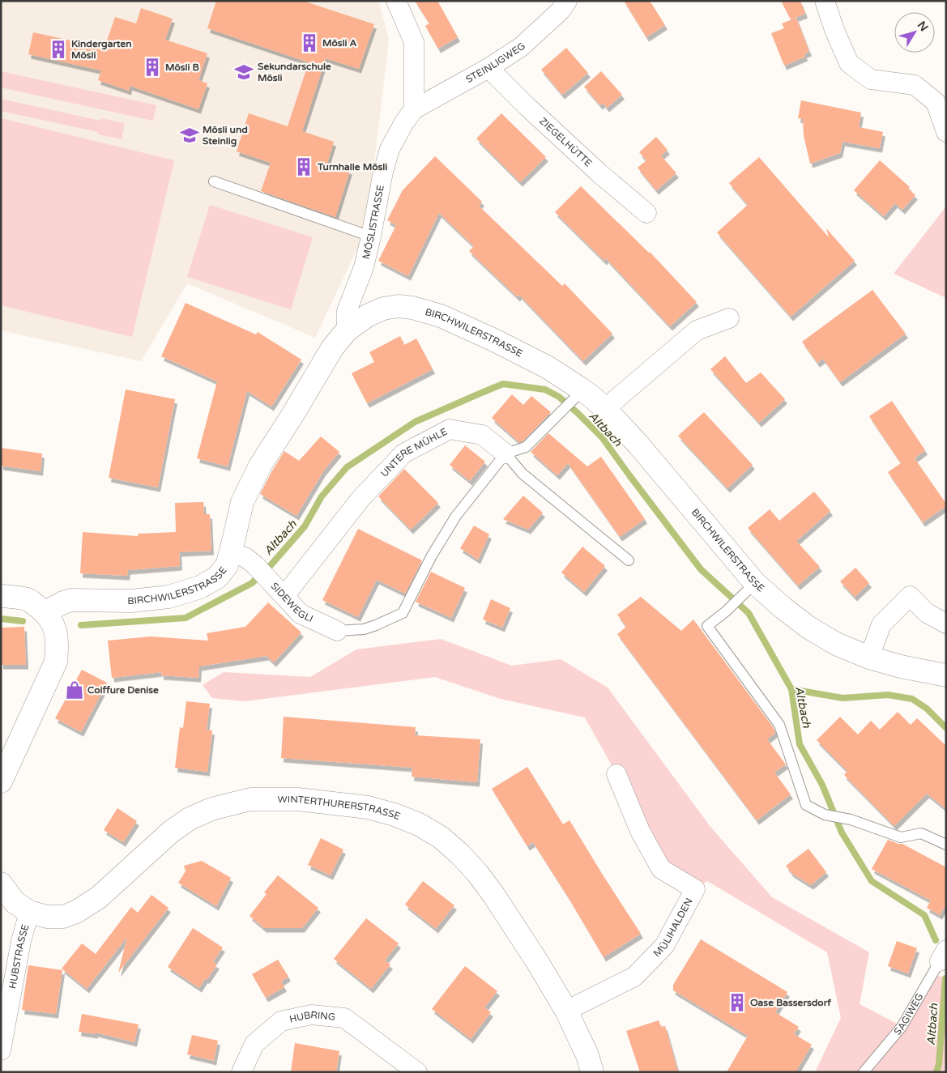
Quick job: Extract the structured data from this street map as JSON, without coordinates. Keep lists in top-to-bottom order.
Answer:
{
  "streets": {
    "street": [
      "STEINLIGWEG",
      "ZIEGELHÜTTE",
      "MÖSLISTRASSE",
      "BIRCHWILERSTRASSE",
      "UNTERE MÜHLE",
      "SIDEWEGLI",
      "WINTERTHURERSTRASSE",
      "MÜLIHALDEN",
      "HUBSTRASSE",
      "HUBRING"
    ],
    "lane": ["SAGIWEG"]
  },
  "crossings": [
    ["STEINLIGWEG", "ZIEGELHÜTTE"],
    ["STEINLIGWEG", "MÖSLISTRASSE"],
    ["MÖSLISTRASSE", "BIRCHWILERSTRASSE"],
    ["BIRCHWILERSTRASSE", "SIDEWEGLI"],
    ["UNTERE MÜHLE", "SIDEWEGLI"],
    ["WINTERTHURERSTRASSE", "MÜLIHALDEN"],
    ["WINTERTHURERSTRASSE", "HUBSTRASSE"]
  ],
  "water": ["Altbach"],
  "places": {
    "building": [
      "Mösli A",
      "Kindergarten Mösli",
      "Mösli B",
      "Turnhalle Mösli",
      "Oase Bassersdorf"
    ],
    "school or university": ["Sekundarschule Mösli", "Mösli und Steinlig"],
    "shop": ["Coiffure Denise"]
  },
  "north": "top right"
}
